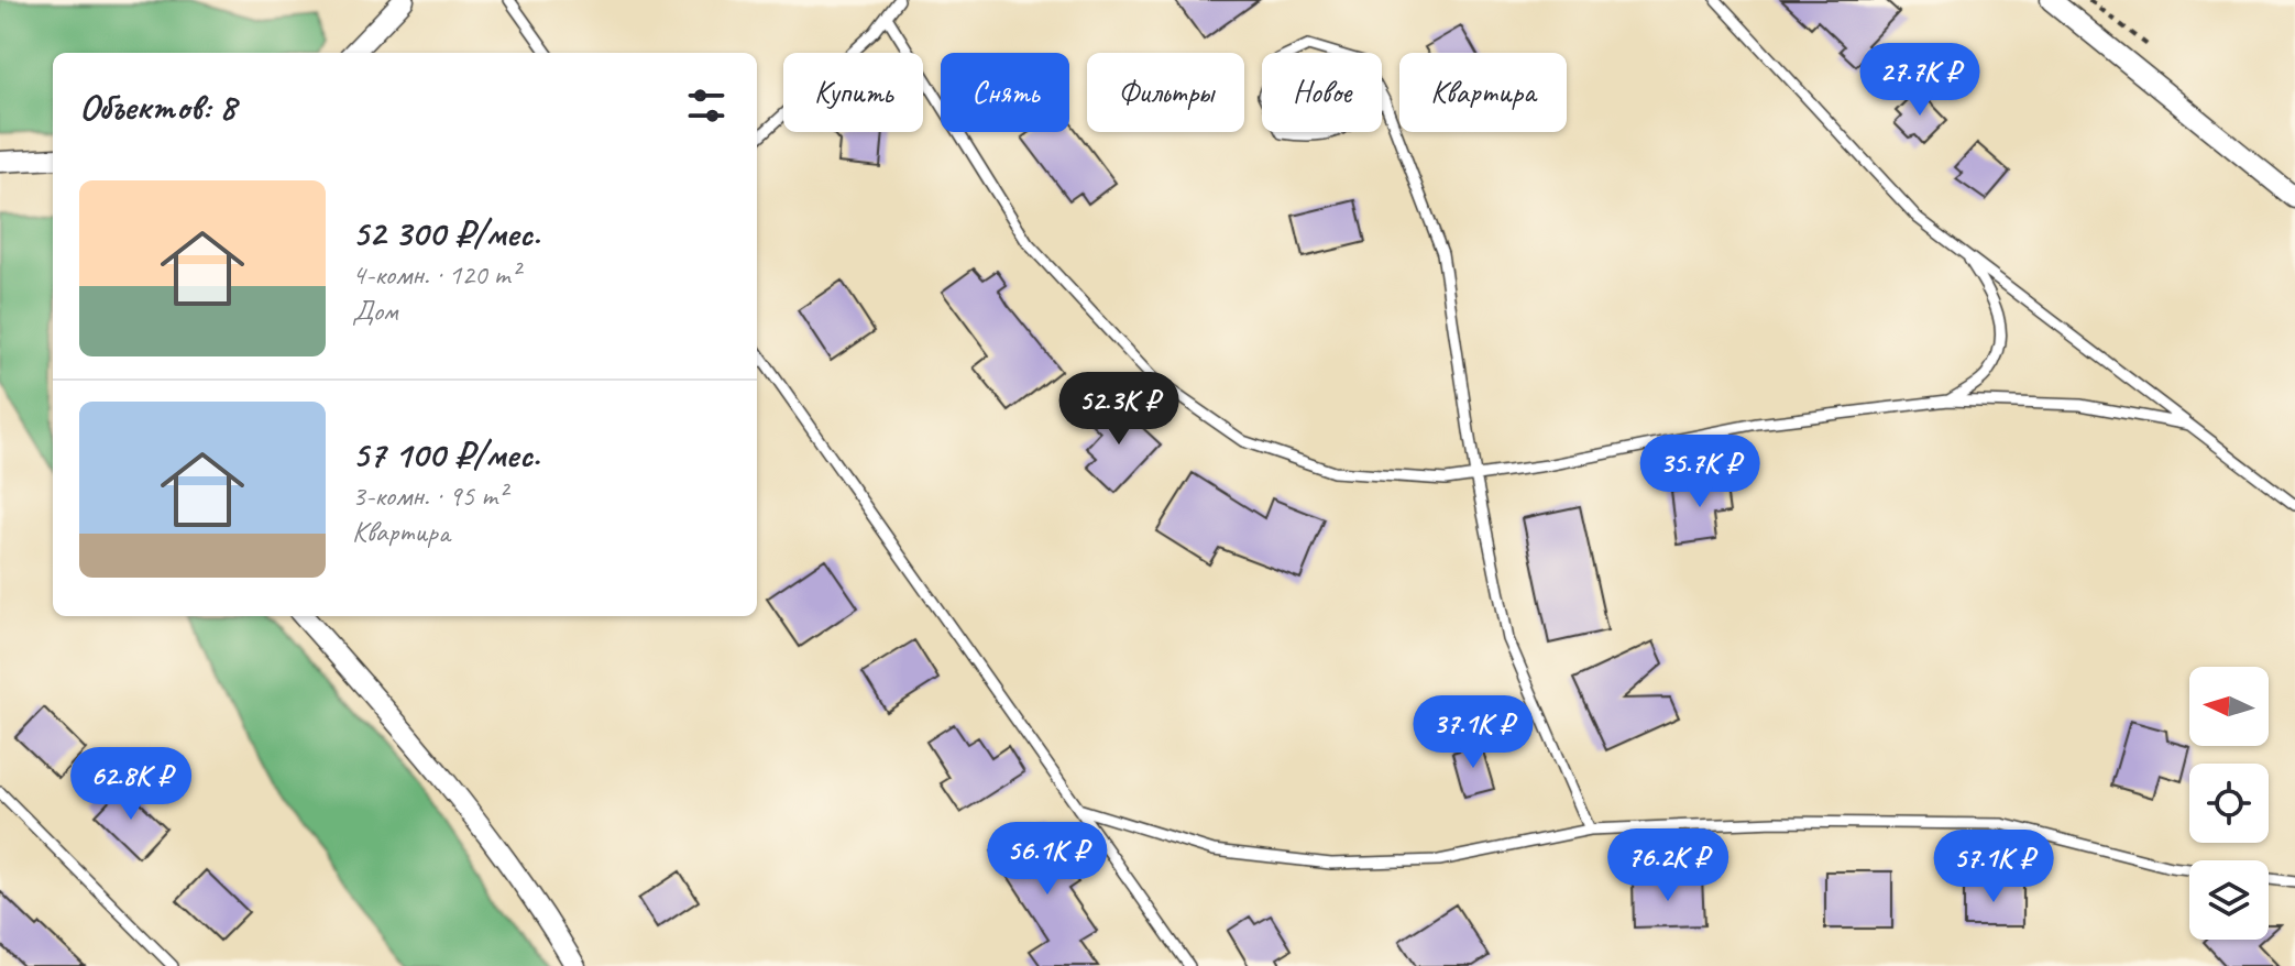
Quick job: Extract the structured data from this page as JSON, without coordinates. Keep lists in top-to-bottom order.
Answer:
{
  "north": "left",
  "page": {
    "price": [
      "27.7K ₽",
      "52.3K ₽",
      "35.7K ₽",
      "37.1K ₽",
      "62.8K ₽",
      "56.1K ₽",
      "76.2K ₽",
      "57.1K ₽"
    ],
    "chip": [
      "Купить",
      "Снять",
      "Фильтры",
      "Новое",
      "Квартира"
    ],
    "heading": "Объектов: 8",
    "list": [
      {
        "name": "52 300 ₽/мес.",
        "note": "4-комн. · 120 m² · Дом"
      },
      {
        "name": "57 100 ₽/мес.",
        "note": "3-комн. · 95 m² · Квартира"
      }
    ]
  }
}
